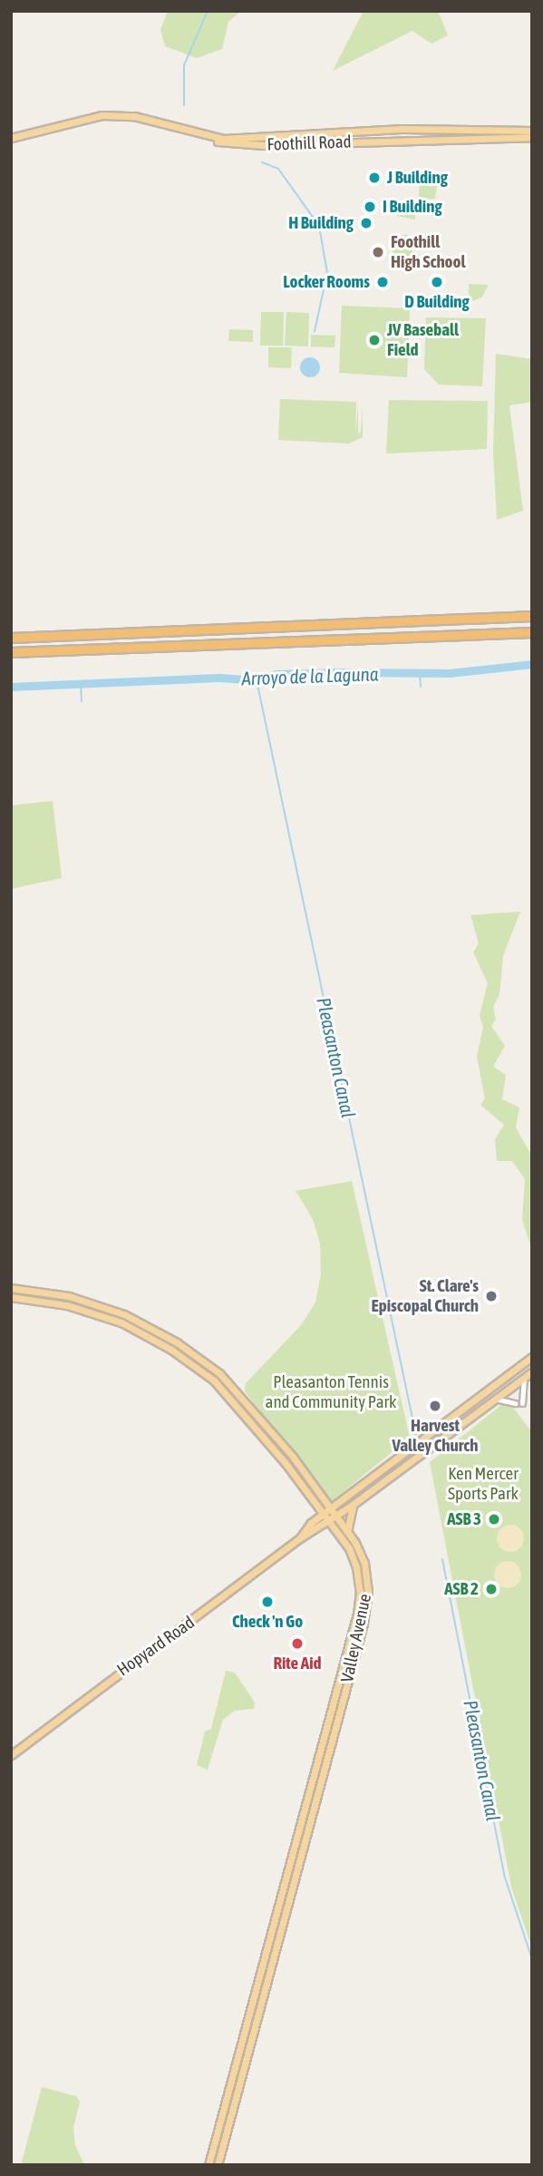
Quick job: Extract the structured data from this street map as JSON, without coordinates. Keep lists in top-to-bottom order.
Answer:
{
  "streets": {
    "main road": ["Foothill Road", "Valley Avenue", "Hopyard Road"]
  },
  "crossings": [
    ["Valley Avenue", "Hopyard Road"]
  ],
  "water": ["Arroyo de la Laguna", "Pleasanton Canal"],
  "parks": ["Pleasanton Tennis and Community Park", "Ken Mercer Sports Park"],
  "places": [
    "J Building",
    "I Building",
    "H Building",
    "Foothill High School",
    "Locker Rooms",
    "D Building",
    "JV Baseball Field",
    "St. Clare's Episcopal Church",
    "Harvest Valley Church",
    "ASB 3",
    "ASB 2",
    "Check 'n Go",
    "Rite Aid"
  ]
}
